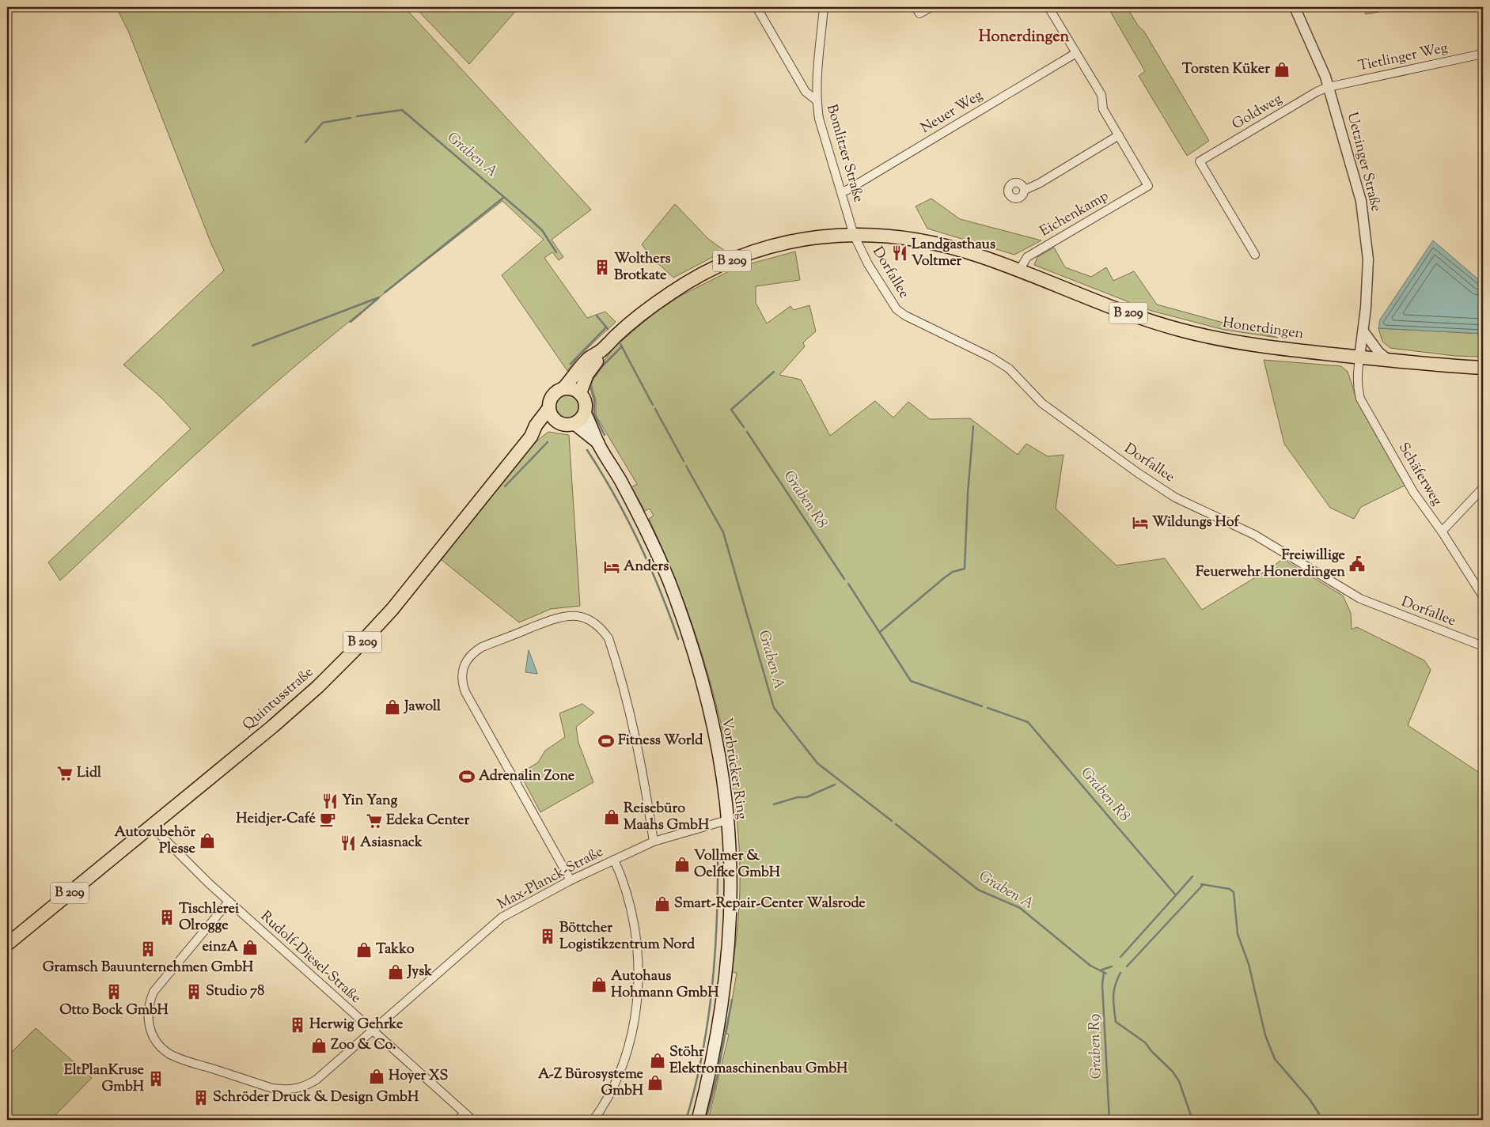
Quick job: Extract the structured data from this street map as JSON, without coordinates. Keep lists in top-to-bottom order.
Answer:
{
  "streets": {
    "main road": [
      "B 209",
      "Honerdingen",
      "Quintusstraße",
      "Vorbrücker Ring"
    ],
    "street": [
      "Tietlinger Weg",
      "Neuer Weg",
      "Goldweg",
      "Bomlitzer Straße",
      "Uetzinger Straße",
      "Eichenkamp",
      "Dorfallee",
      "Schäferweg",
      "Max-Planck-Straße",
      "Rudolf-Diesel-Straße"
    ]
  },
  "crossings": [
    ["Tietlinger Weg", "Goldweg"],
    ["Tietlinger Weg", "Uetzinger Straße"],
    ["Neuer Weg", "Bomlitzer Straße"],
    ["Goldweg", "Uetzinger Straße"],
    ["Bomlitzer Straße", "B 209"],
    ["Bomlitzer Straße", "Dorfallee"],
    ["Uetzinger Straße", "Honerdingen"],
    ["Uetzinger Straße", "Schäferweg"],
    ["Eichenkamp", "B 209"],
    ["Eichenkamp", "Honerdingen"],
    ["B 209", "Dorfallee"],
    ["B 209", "Honerdingen"],
    ["B 209", "Quintusstraße"],
    ["B 209", "Vorbrücker Ring"],
    ["Honerdingen", "Schäferweg"],
    ["Quintusstraße", "Vorbrücker Ring"],
    ["Quintusstraße", "Rudolf-Diesel-Straße"],
    ["Vorbrücker Ring", "Max-Planck-Straße"],
    ["Max-Planck-Straße", "Rudolf-Diesel-Straße"]
  ],
  "districts": ["Honerdingen"],
  "water": ["Graben A", "Graben R8", "Graben R9"],
  "places": {
    "shop": [
      "Torsten Küker",
      "Jawoll",
      "Reisebüro Maahs GmbH",
      "Autozubehör Plesse",
      "Vollmer & Oelfke GmbH",
      "Smart-Repair-Center Walsrode",
      "einzA",
      "Takko",
      "Jysk",
      "Autohaus Hohmann GmbH",
      "Zoo & Co.",
      "Stöhr Elektromaschinenbau GmbH",
      "Hoyer XS",
      "A-Z Bürosysteme GmbH"
    ],
    "restaurant": ["Landgasthaus Voltmer", "Yin Yang", "Asiasnack"],
    "building": [
      "Wolthers Brotkate",
      "Tischlerei Olrogge",
      "Böttcher Logistikzentrum Nord",
      "Gramsch Bauunternehmen GmbH",
      "Otto Bock GmbH",
      "Studio 78",
      "Herwig Gehrke",
      "EltPlanKruse GmbH",
      "Schröder Druck & Design GmbH"
    ],
    "hotel": ["Wildungs Hof", "Anders"],
    "public building": ["Freiwillige Feuerwehr Honerdingen"],
    "sports": ["Fitness World", "Adrenalin Zone"],
    "supermarket": ["Lidl", "Edeka Center"],
    "cafe": ["Heidjer-Café"]
  }
}
